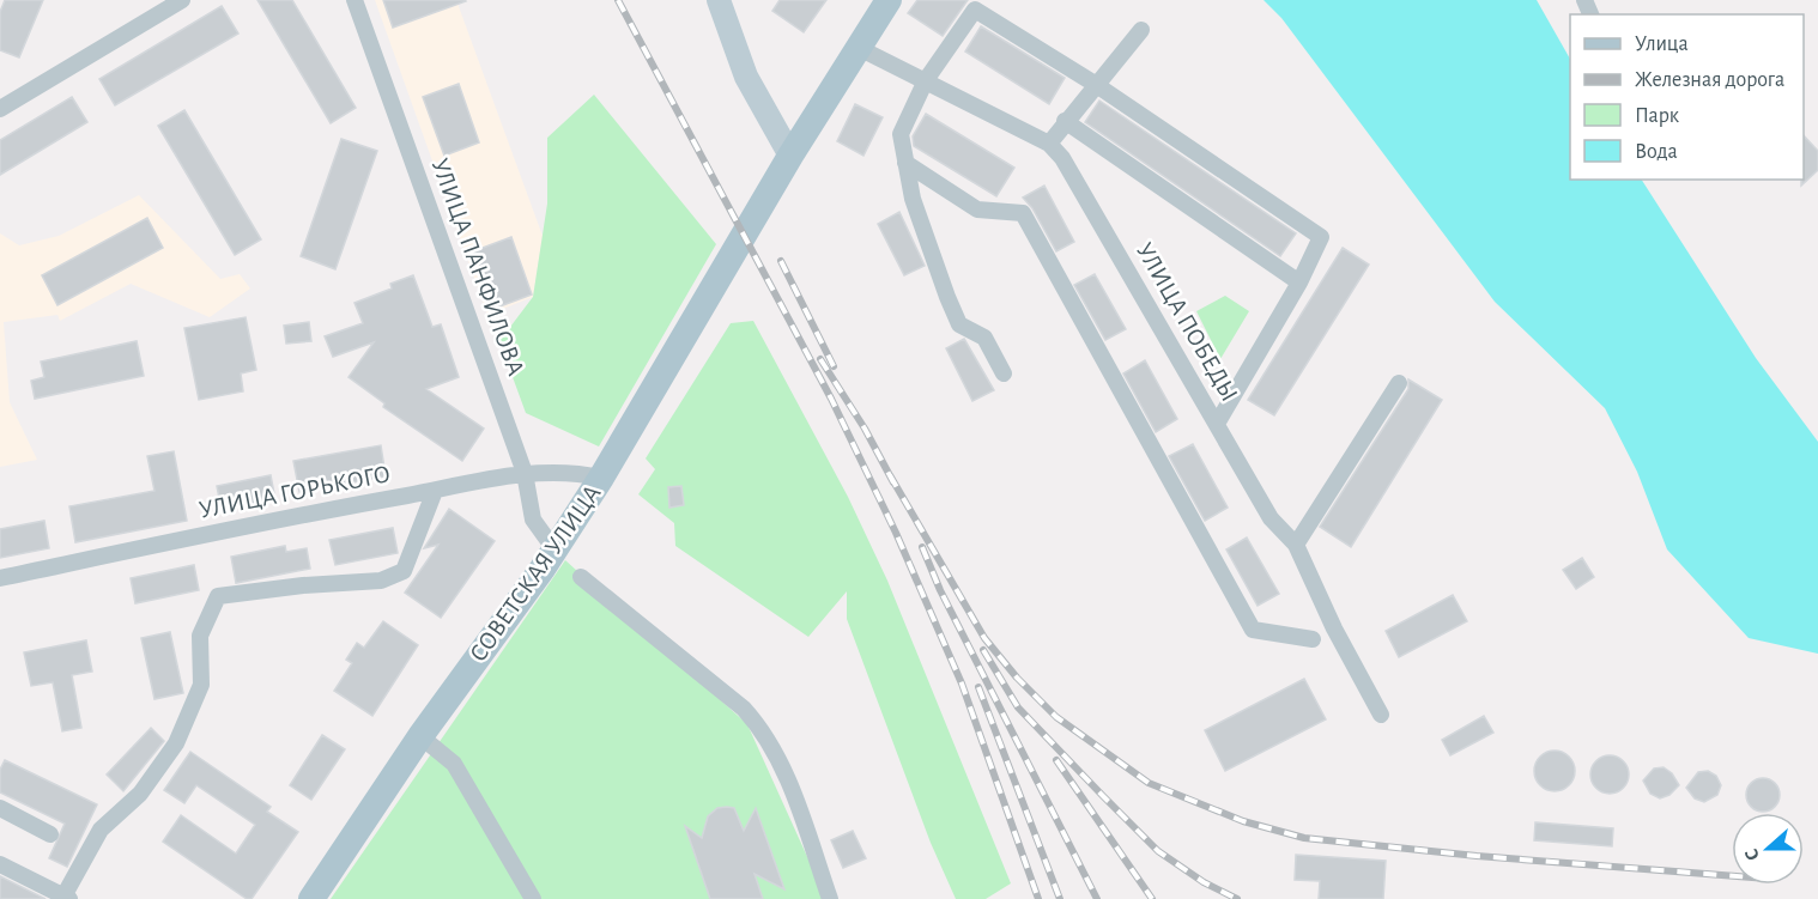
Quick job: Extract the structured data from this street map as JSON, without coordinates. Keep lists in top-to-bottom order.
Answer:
{
  "streets": {
    "main road": ["СОВЕТСКАЯ УЛИЦА"],
    "street": ["УЛИЦА ПАНФИЛОВА", "УЛИЦА ПОБЕДЫ", "УЛИЦА ГОРЬКОГО"]
  },
  "crossings": [
    ["УЛИЦА ПАНФИЛОВА", "УЛИЦА ГОРЬКОГО"],
    ["УЛИЦА ПАНФИЛОВА", "СОВЕТСКАЯ УЛИЦА"],
    ["УЛИЦА ПОБЕДЫ", "СОВЕТСКАЯ УЛИЦА"],
    ["УЛИЦА ГОРЬКОГО", "СОВЕТСКАЯ УЛИЦА"]
  ],
  "legend": [
    "Улица",
    "Железная дорога",
    "Парк",
    "Вода"
  ],
  "north": "left"
}
